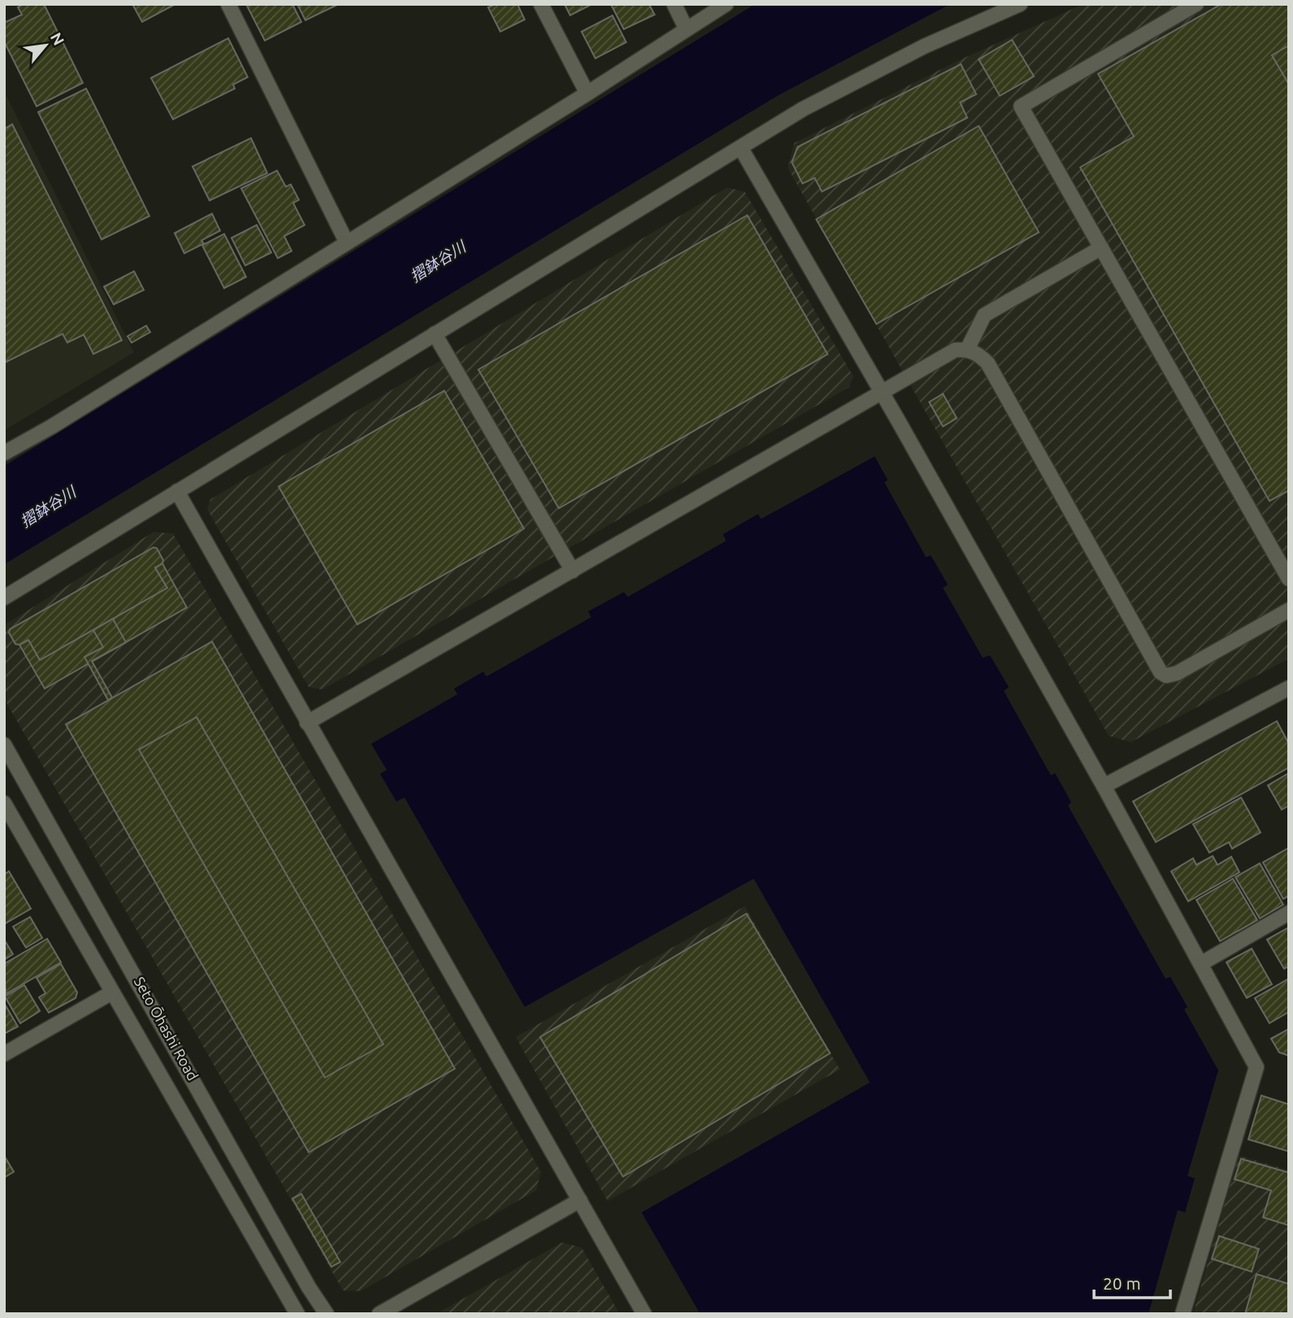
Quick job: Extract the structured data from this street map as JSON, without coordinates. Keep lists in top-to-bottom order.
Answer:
{
  "streets": {
    "street": ["Seto Ōhashi Road"]
  },
  "water": ["摺鉢谷川"],
  "scale_bar": "20 m",
  "north": "top right"
}
